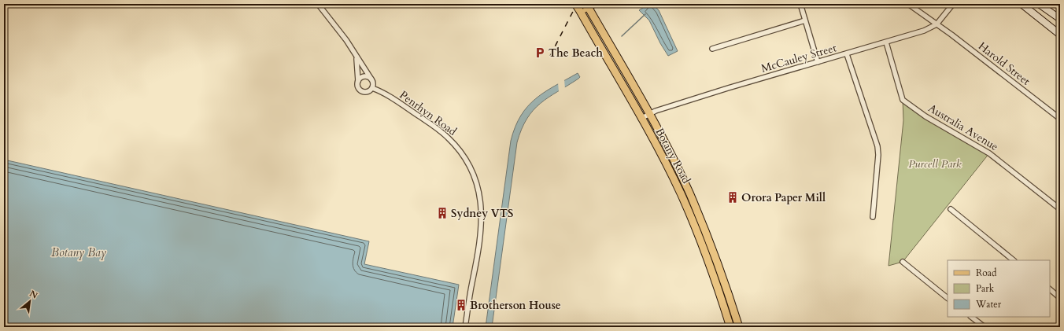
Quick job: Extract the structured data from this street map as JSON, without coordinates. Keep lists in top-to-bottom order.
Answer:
{
  "streets": {
    "main road": ["Botany Road"],
    "street": [
      "McCauley Street",
      "Harold Street",
      "Penrhyn Road",
      "Australia Avenue"
    ]
  },
  "crossings": [
    ["McCauley Street", "Harold Street"],
    ["McCauley Street", "Australia Avenue"],
    ["McCauley Street", "Botany Road"]
  ],
  "water": ["Botany Bay"],
  "parks": ["Purcell Park"],
  "places": {
    "parking": ["The Beach"],
    "building": ["Orora Paper Mill", "Sydney VTS", "Brotherson House"]
  },
  "legend": ["Road", "Park", "Water"],
  "north": "top right"
}
